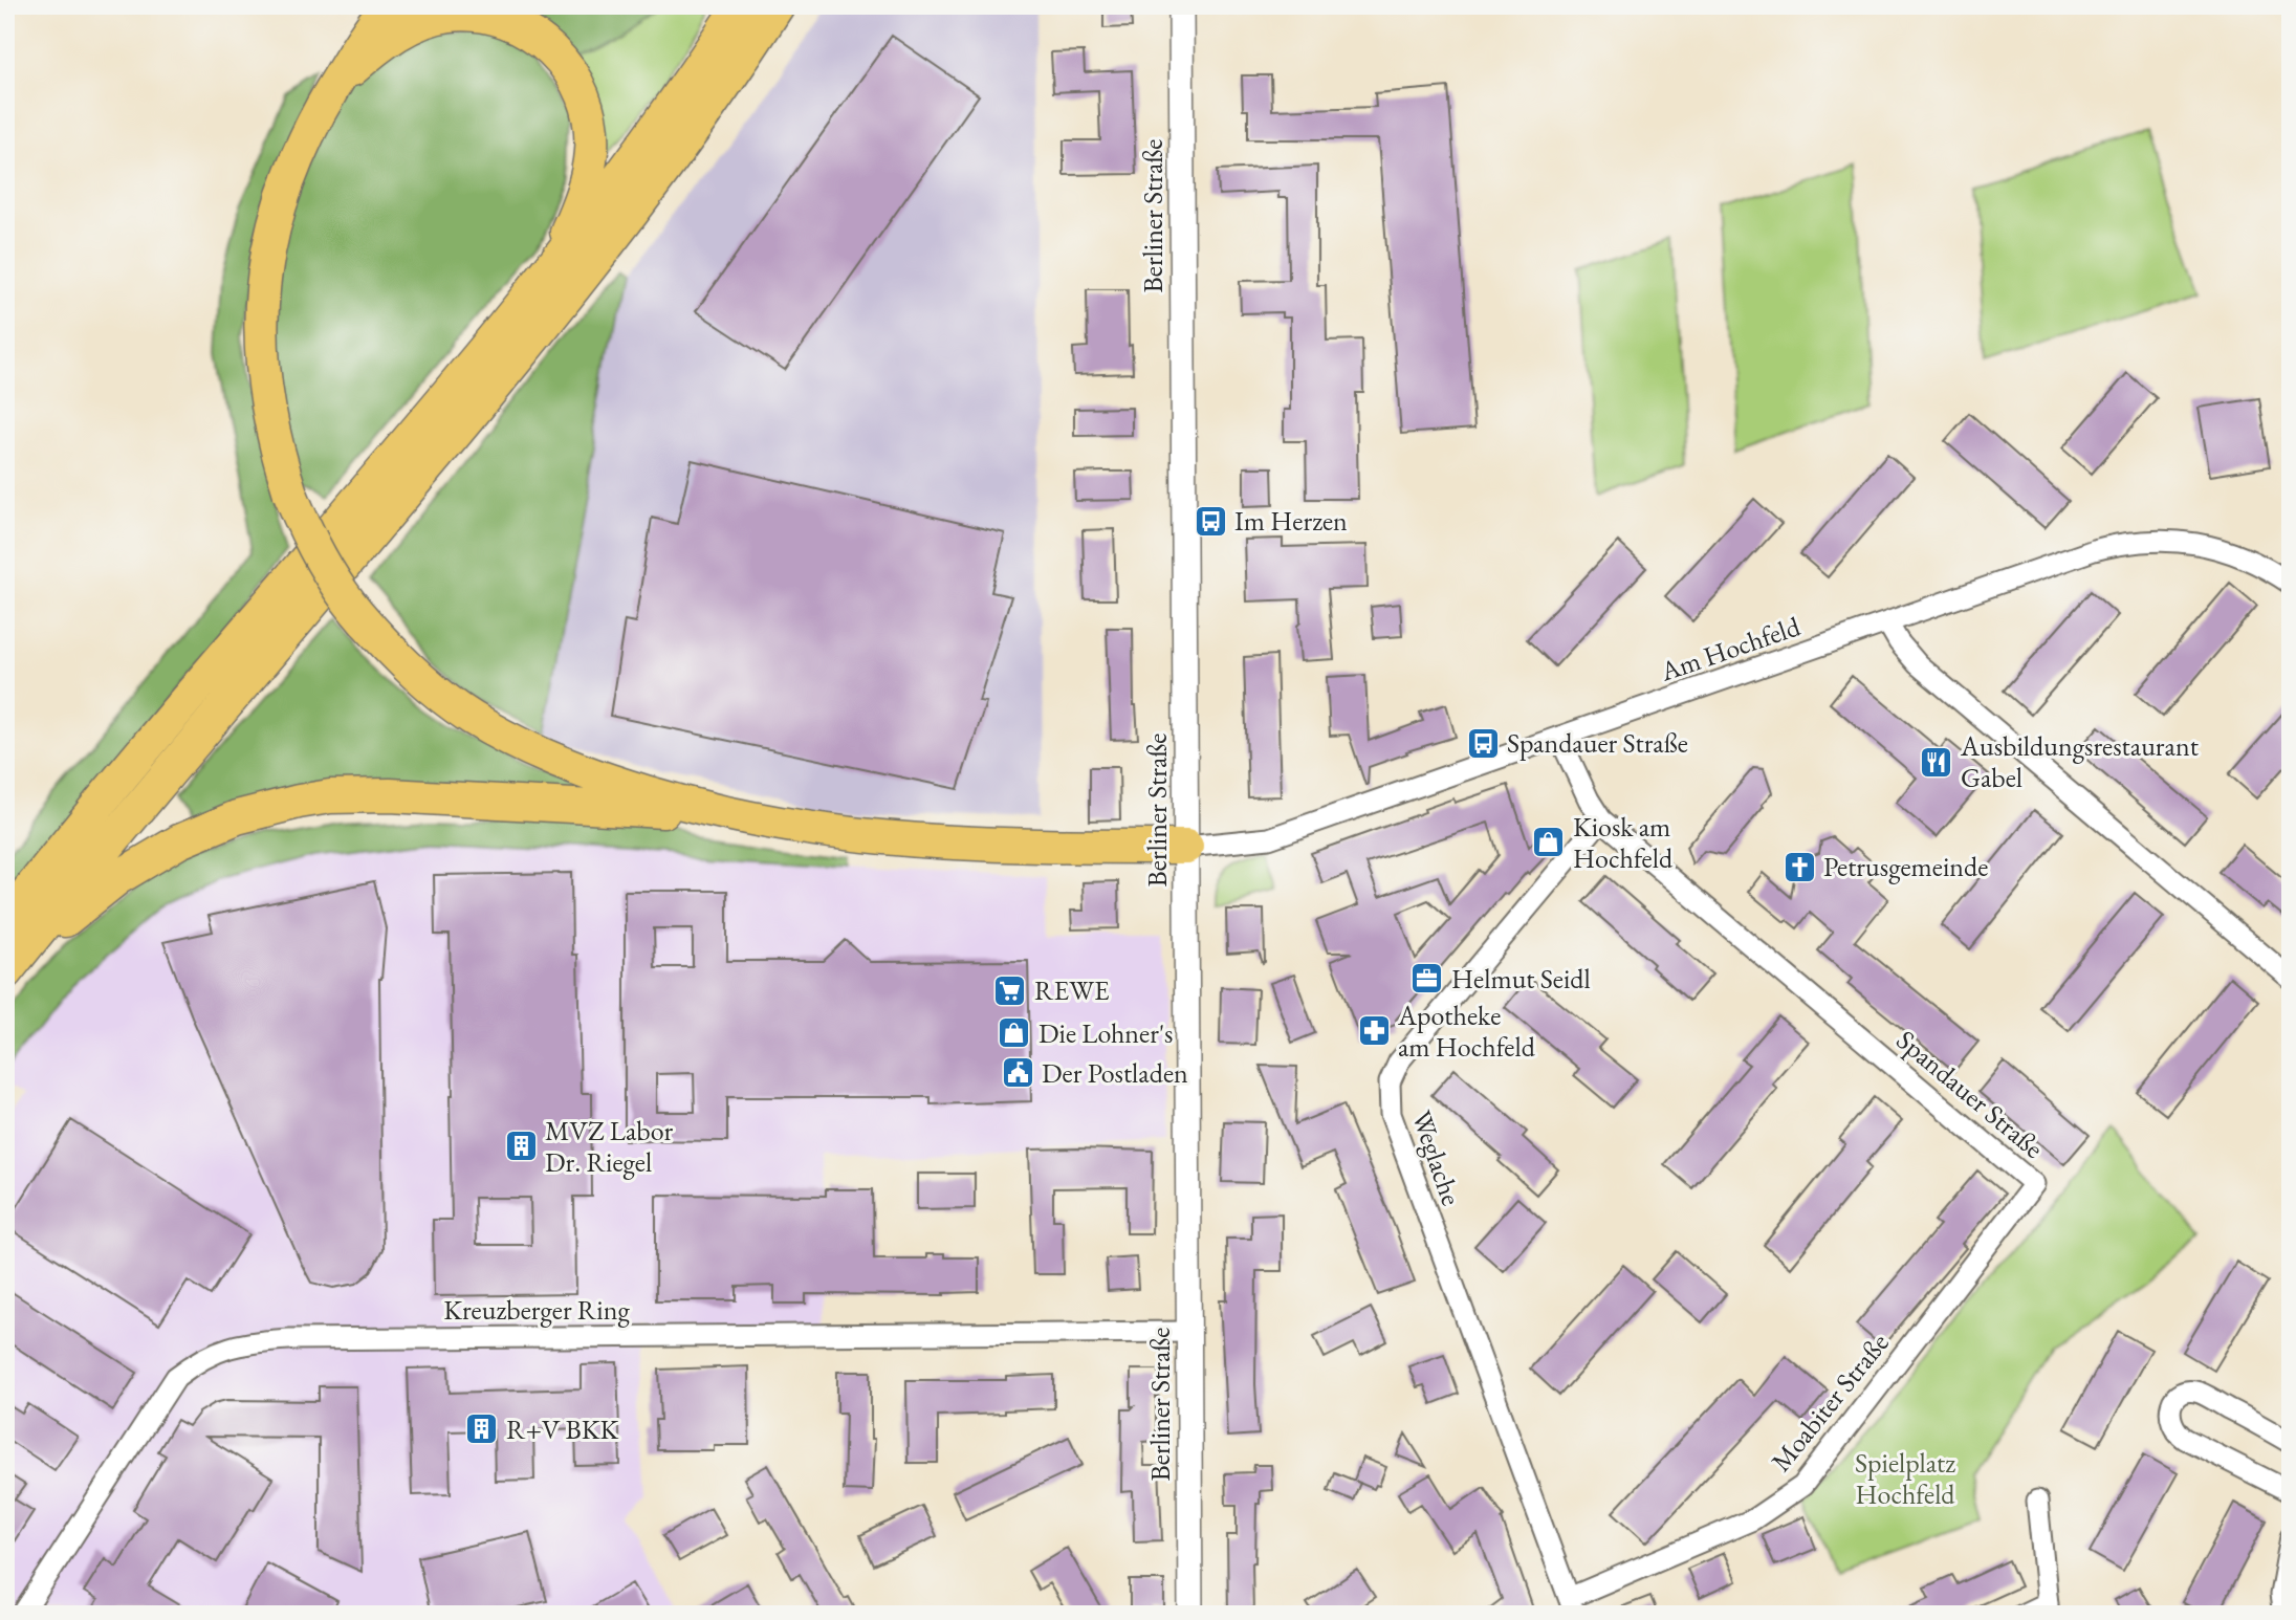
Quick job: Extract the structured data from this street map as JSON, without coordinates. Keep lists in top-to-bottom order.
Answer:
{
  "streets": {
    "street": [
      "Berliner Straße",
      "Am Hochfeld",
      "Spandauer Straße",
      "Weglache",
      "Kreuzberger Ring",
      "Moabiter Straße"
    ]
  },
  "crossings": [
    ["Berliner Straße", "Am Hochfeld"],
    ["Berliner Straße", "Kreuzberger Ring"],
    ["Spandauer Straße", "Weglache"],
    ["Spandauer Straße", "Moabiter Straße"],
    ["Weglache", "Moabiter Straße"]
  ],
  "parks": ["Spielplatz Hochfeld"],
  "places": {
    "bus stop": ["Im Herzen", "Spandauer Straße"],
    "restaurant": ["Ausbildungsrestaurant Gabel"],
    "shop": ["Kiosk am Hochfeld", "Die Lohner's"],
    "church": ["Petrusgemeinde"],
    "office": ["Helmut Seidl"],
    "supermarket": ["REWE"],
    "pharmacy": ["Apotheke am Hochfeld"],
    "public building": ["Der Postladen"],
    "building": ["MVZ Labor Dr. Riegel", "R+V BKK"]
  }
}
